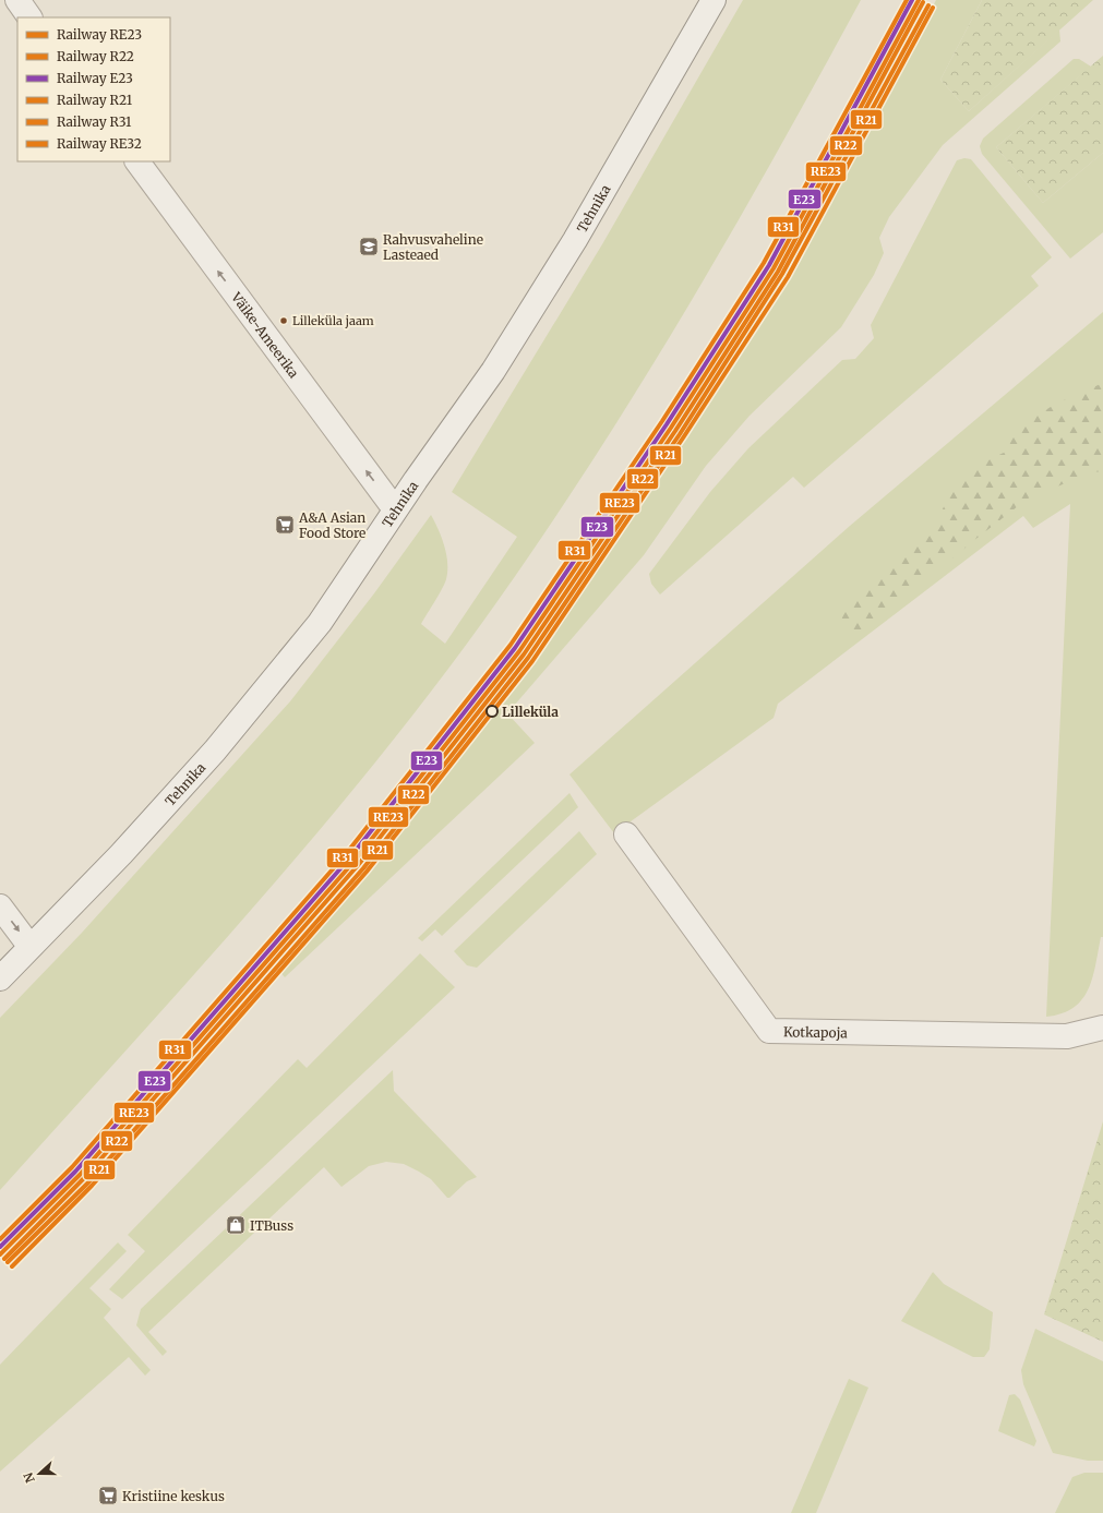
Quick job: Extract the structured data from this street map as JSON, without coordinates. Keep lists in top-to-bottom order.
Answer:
{
  "streets": {
    "main road": ["Tehnika", "Väike-Ameerika", "Kotkapoja"]
  },
  "crossings": [
    ["Tehnika", "Väike-Ameerika"]
  ],
  "one_way": ["Väike-Ameerika"],
  "places": {
    "school or university": ["Rahvusvaheline Lasteaed"],
    "other": ["Lilleküla jaam", "Lilleküla"],
    "supermarket": ["A&A Asian Food Store", "Kristiine keskus"],
    "shop": ["ITBuss"]
  },
  "lines": [
    "rail line RE23",
    "rail line E23",
    "rail line R31",
    "rail line R22",
    "rail line R21",
    "rail line RE32"
  ],
  "legend": [
    "Railway RE23",
    "Railway R22",
    "Railway E23",
    "Railway R21",
    "Railway R31",
    "Railway RE32"
  ],
  "north": "left"
}
